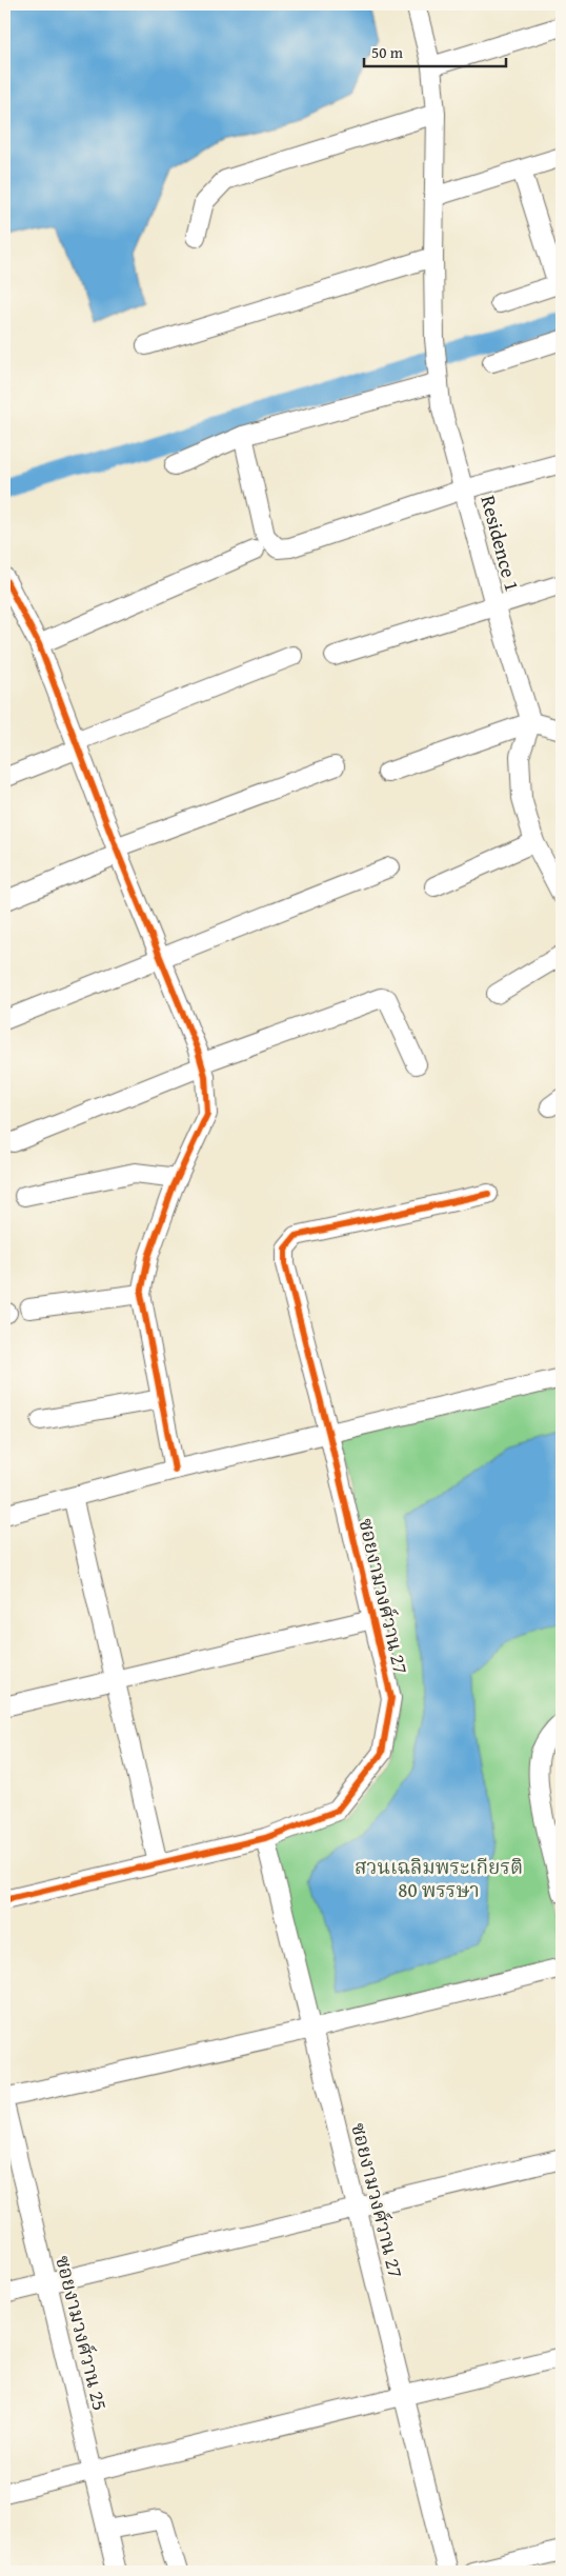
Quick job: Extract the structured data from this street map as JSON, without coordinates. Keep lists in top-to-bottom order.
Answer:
{
  "streets": {
    "street": ["Residence 1", "ซอยงามวงศ์วาน 27", "ซอยงามวงศ์วาน 25"]
  },
  "parks": ["สวนเฉลิมพระเกียรติ 80 พรรษา"],
  "scale_bar": "50 m"
}
